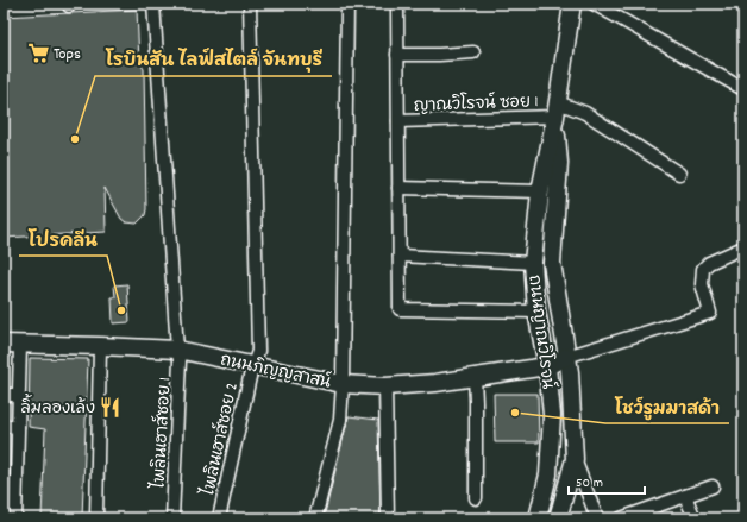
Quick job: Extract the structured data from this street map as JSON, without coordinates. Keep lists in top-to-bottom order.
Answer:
{
  "streets": {
    "main road": ["ถนนญาณวิโรจน์", "ถนนภิญญสาสน์"],
    "street": ["ญาณวิโรจน์ ซอย 1", "ไพลินเฮาส์ซอย 1", "ไพลินเฮาส์ซอย 2"]
  },
  "crossings": [
    ["ญาณวิโรจน์ ซอย 1", "ถนนญาณวิโรจน์"],
    ["ถนนญาณวิโรจน์", "ถนนภิญญสาสน์"],
    ["ถนนภิญญสาสน์", "ไพลินเฮาส์ซอย 1"],
    ["ถนนภิญญสาสน์", "ไพลินเฮาส์ซอย 2"]
  ],
  "places": {
    "supermarket": ["Tops"],
    "other": ["โรบินสัน ไลฟ์สไตล์ จันทบุรี", "โปรคลีน", "โชว์รูมมาสด้า"],
    "restaurant": ["ลิ้มลองเล้ง"]
  },
  "scale_bar": "50 m"
}
